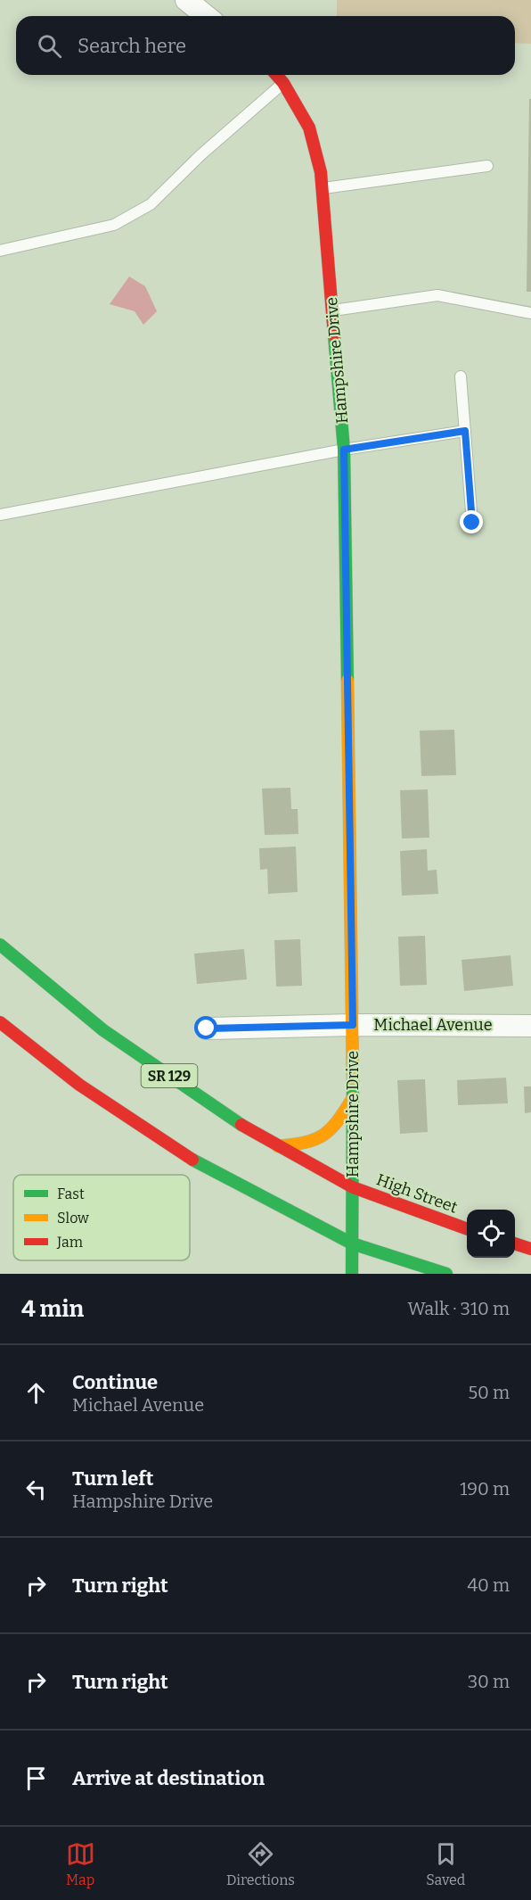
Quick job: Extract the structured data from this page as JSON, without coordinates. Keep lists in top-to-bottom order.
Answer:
{
  "streets": {
    "main road": ["Hampshire Drive", "SR 129", "High Street"],
    "street": ["Michael Avenue"]
  },
  "crossings": [
    ["Hampshire Drive", "Michael Avenue"],
    ["Hampshire Drive", "SR 129"],
    ["Hampshire Drive", "High Street"],
    ["SR 129", "High Street"]
  ],
  "legend": ["Fast", "Slow", "Jam"],
  "page": {
    "search": "Search here",
    "heading": ["4 min", "Walk · 310 m"],
    "list": [
      ["Continue", "Michael Avenue", "50 m"],
      ["Turn left", "Hampshire Drive", "190 m"],
      ["Turn right", "40 m"],
      ["Turn right", "30 m"],
      "Arrive at destination"
    ],
    "nav": ["Map", "Directions", "Saved"]
  }
}
